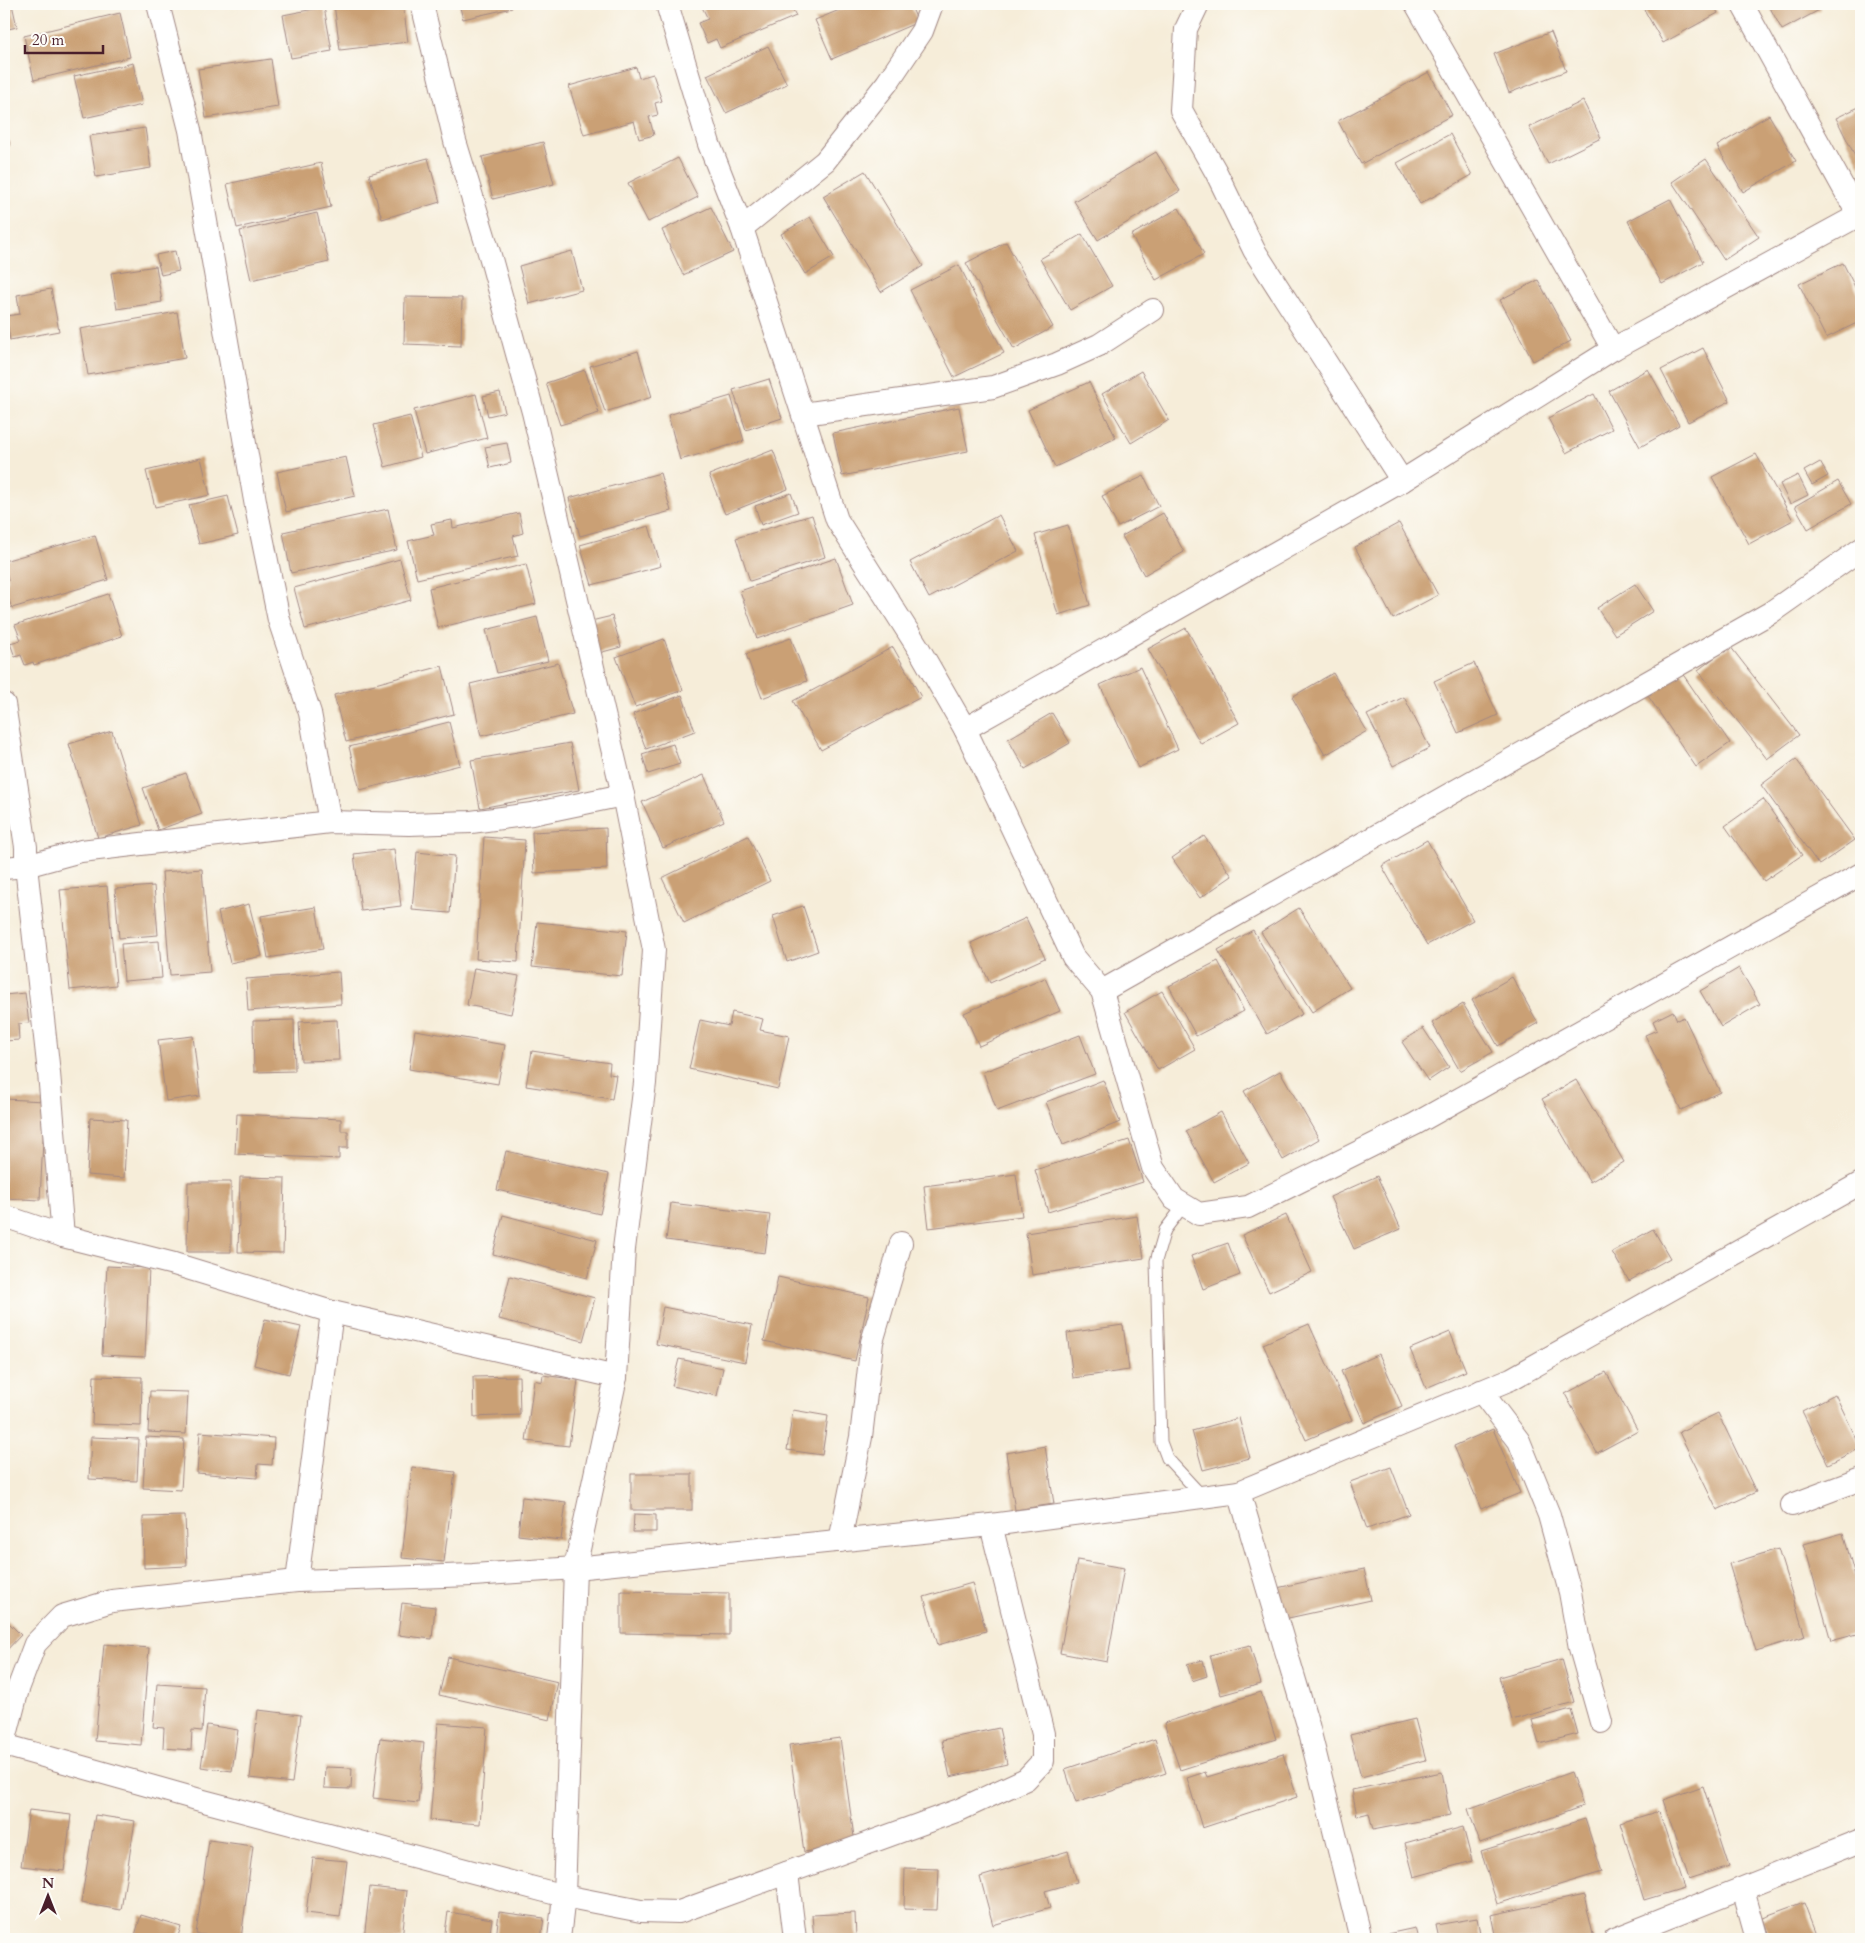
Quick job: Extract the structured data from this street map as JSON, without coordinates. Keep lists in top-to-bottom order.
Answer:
{
  "scale_bar": "20 m",
  "north": "top"
}
